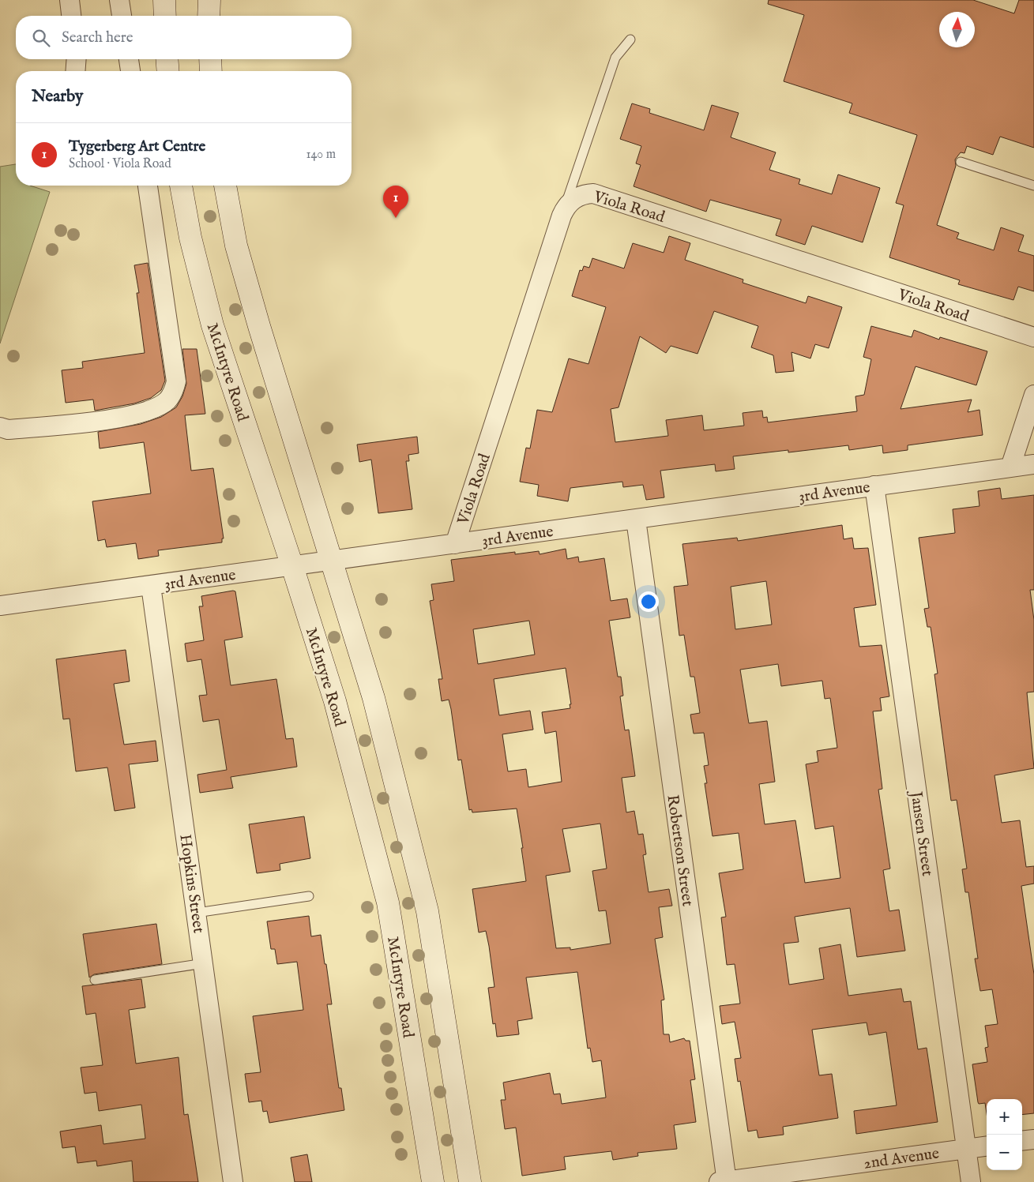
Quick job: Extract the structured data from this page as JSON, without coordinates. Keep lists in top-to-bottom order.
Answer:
{
  "streets": {
    "main road": ["McIntyre Road"],
    "street": [
      "Viola Road",
      "3rd Avenue",
      "Jansen Street",
      "Robertson Street",
      "Hopkins Street",
      "2nd Avenue"
    ]
  },
  "crossings": [
    ["Viola Road", "3rd Avenue"],
    ["McIntyre Road", "3rd Avenue"],
    ["3rd Avenue", "Jansen Street"],
    ["3rd Avenue", "Robertson Street"],
    ["3rd Avenue", "Hopkins Street"],
    ["Jansen Street", "2nd Avenue"],
    ["Robertson Street", "2nd Avenue"]
  ],
  "north": "top",
  "page": {
    "search": "Search here",
    "heading": "Nearby",
    "list": [
      {
        "mark": "1",
        "name": "Tygerberg Art Centre",
        "note": "School · Viola Road",
        "value": "140 m"
      }
    ],
    "pins": "1",
    "map_buttons": ["+", "−"]
  }
}
